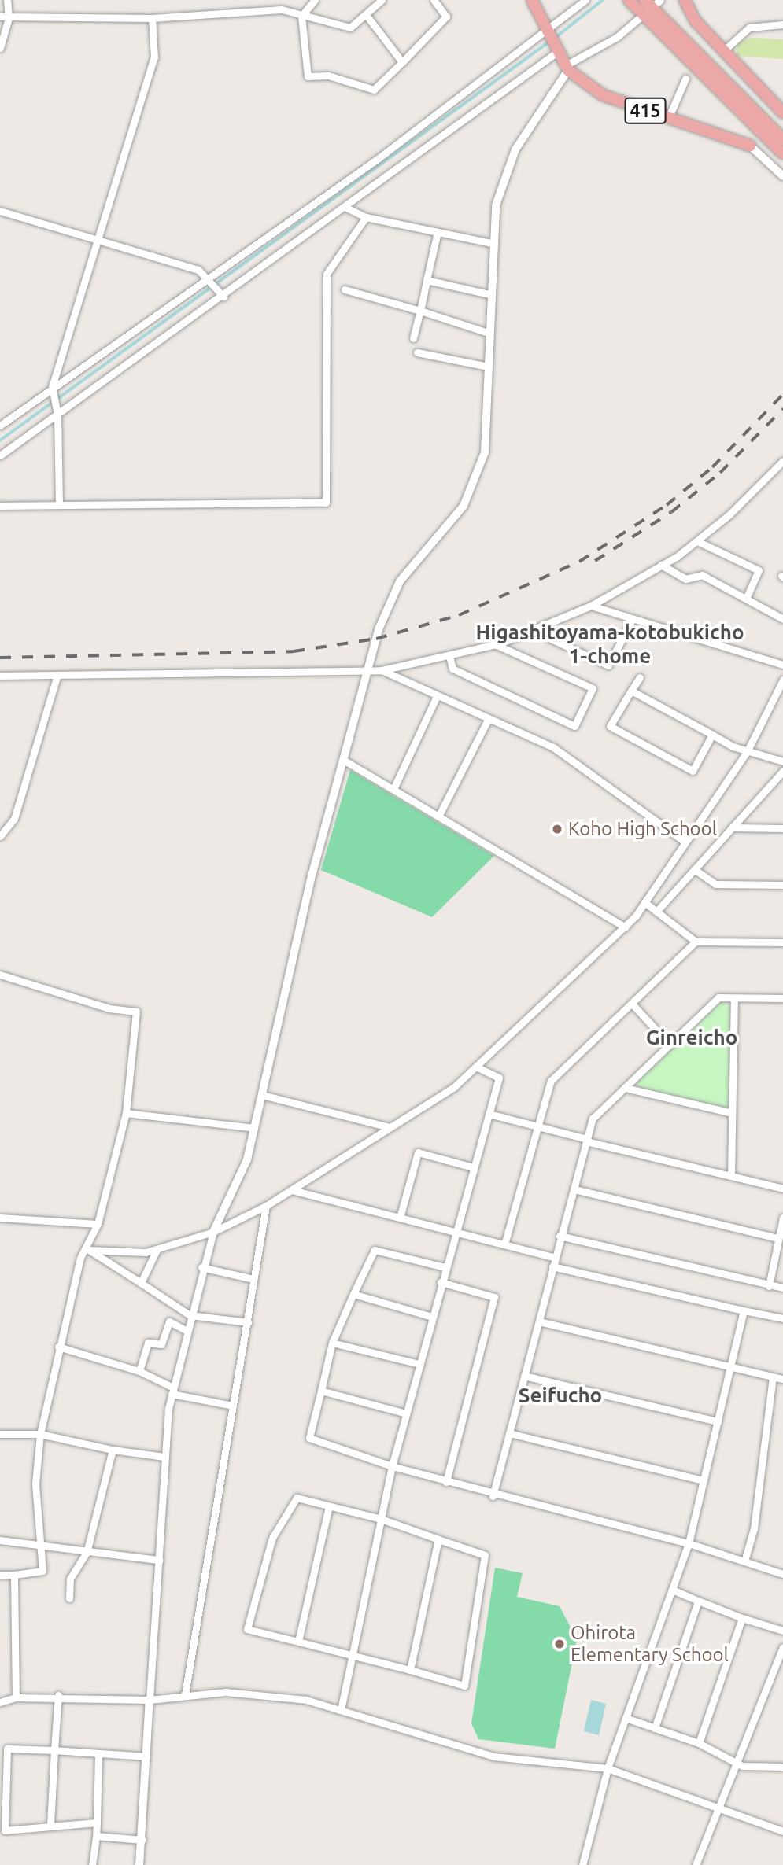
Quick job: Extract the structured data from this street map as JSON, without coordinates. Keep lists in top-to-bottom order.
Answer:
{
  "streets": {
    "highway": ["415"]
  },
  "districts": ["Higashitoyama-kotobukicho 1-chome", "Ginreicho", "Seifucho"],
  "places": ["Koho High School", "Ohirota Elementary School"]
}
